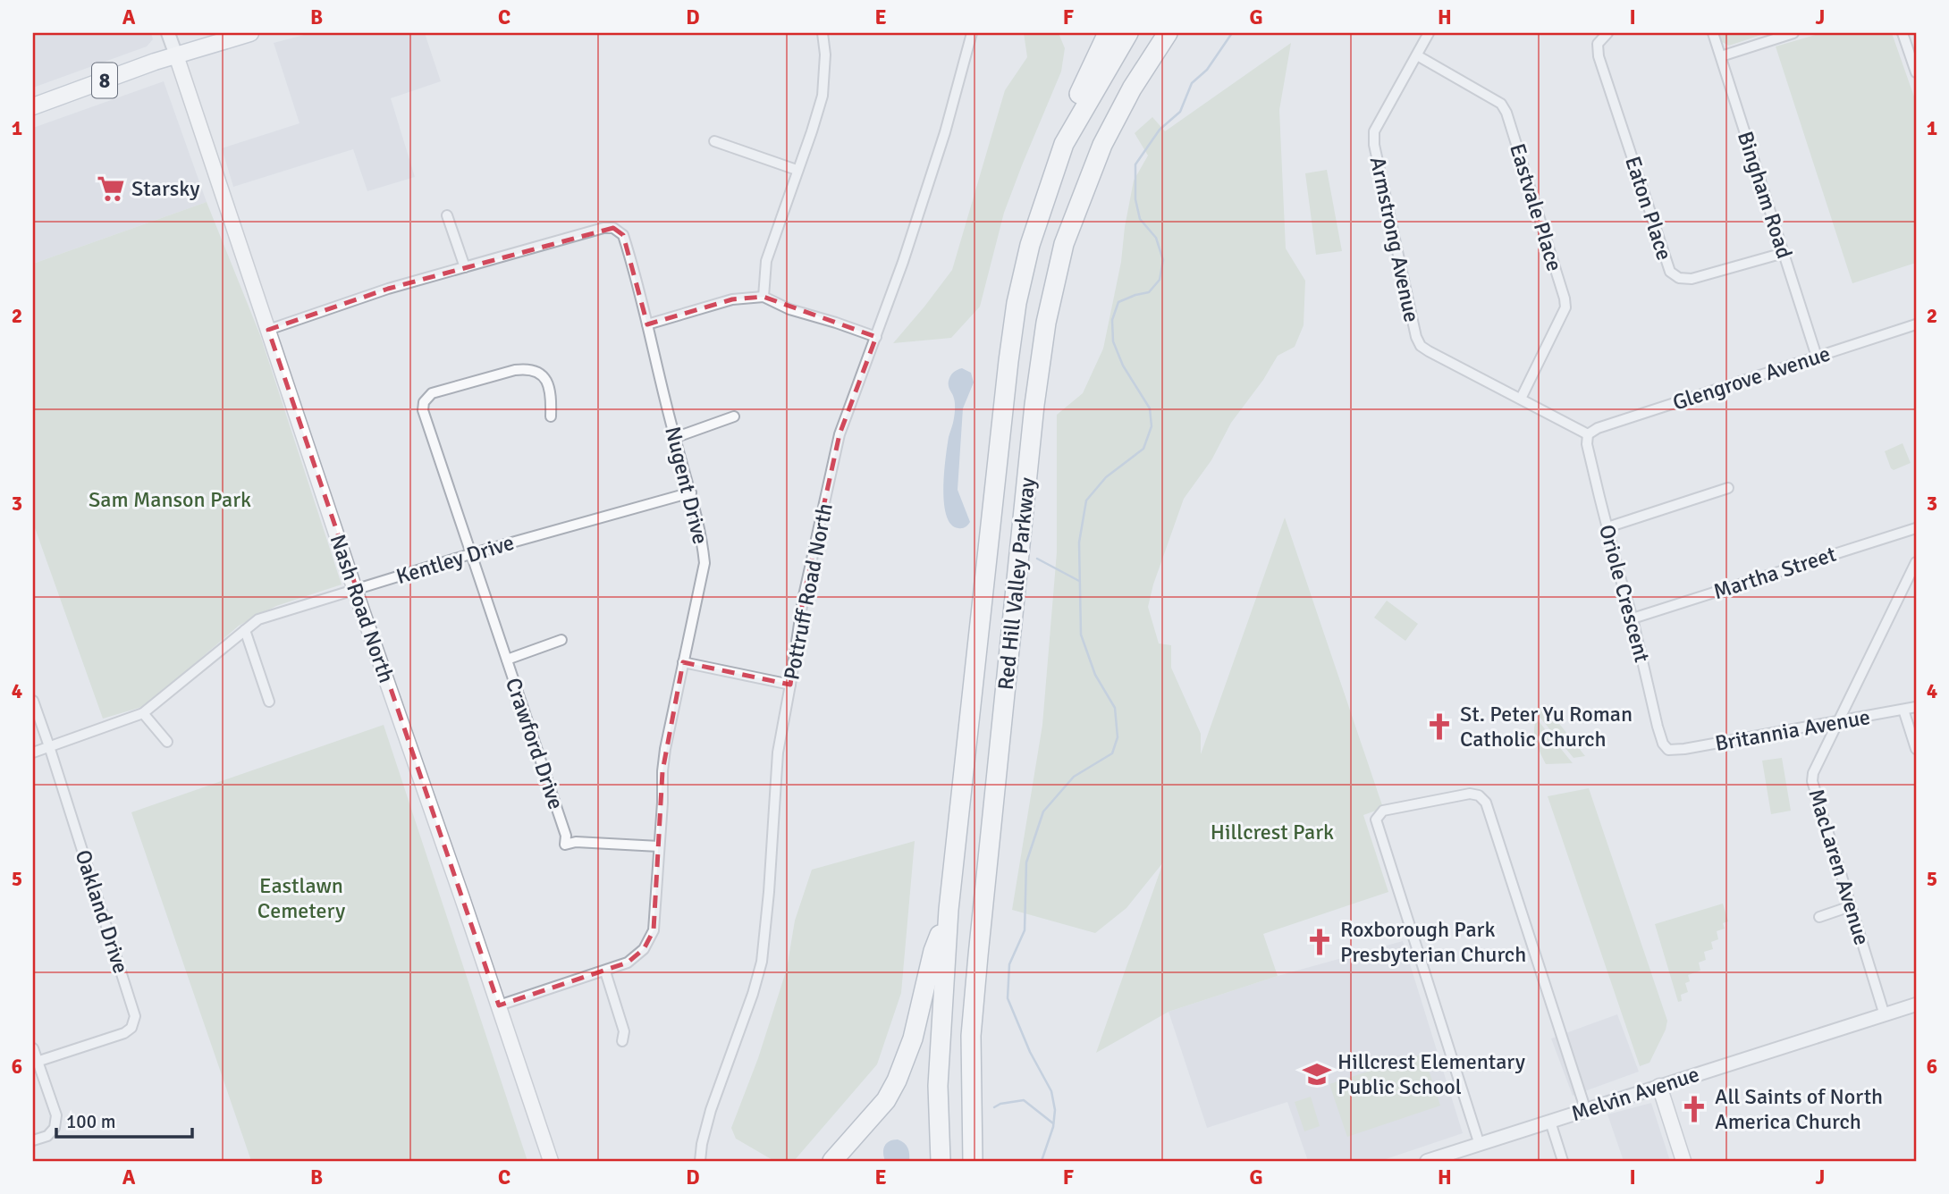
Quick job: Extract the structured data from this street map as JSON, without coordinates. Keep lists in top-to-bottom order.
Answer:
{
  "streets": {
    "highway": ["Red Hill Valley Parkway"],
    "main road": ["8", "Nash Road North"],
    "street": [
      "Bingham Road",
      "Eastvale Place",
      "Eaton Place",
      "Armstrong Avenue",
      "Glengrove Avenue",
      "Nugent Drive",
      "Kentley Drive",
      "Martha Street",
      "Pottruff Road North",
      "Oriole Crescent",
      "Britannia Avenue",
      "Crawford Drive",
      "MacLaren Avenue",
      "Oakland Drive",
      "Melvin Avenue"
    ]
  },
  "crossings": [
    ["8", "Nash Road North"],
    ["Bingham Road", "Eaton Place"],
    ["Bingham Road", "Glengrove Avenue"],
    ["Eastvale Place", "Armstrong Avenue"],
    ["Armstrong Avenue", "Glengrove Avenue"],
    ["Armstrong Avenue", "Oriole Crescent"],
    ["Glengrove Avenue", "Oriole Crescent"],
    ["Nugent Drive", "Kentley Drive"],
    ["Nugent Drive", "Nash Road North"],
    ["Nugent Drive", "Crawford Drive"],
    ["Kentley Drive", "Nash Road North"],
    ["Kentley Drive", "Crawford Drive"],
    ["Kentley Drive", "Oakland Drive"],
    ["Martha Street", "Oriole Crescent"],
    ["Oriole Crescent", "Britannia Avenue"],
    ["Britannia Avenue", "MacLaren Avenue"],
    ["MacLaren Avenue", "Melvin Avenue"]
  ],
  "parks": ["Sam Manson Park", "Hillcrest Park", "Eastlawn Cemetery"],
  "places": {
    "supermarket": ["Starsky"],
    "church": ["St. Peter Yu Roman Catholic Church", "Roxborough Park Presbyterian Church", "All Saints of North America Church"],
    "school or university": ["Hillcrest Elementary Public School"]
  },
  "scale_bar": "100 m",
  "grid": {
    "columns": [
      "A",
      "B",
      "C",
      "D",
      "E",
      "F",
      "G",
      "H",
      "I",
      "J"
    ],
    "rows": [
      "1",
      "2",
      "3",
      "4",
      "5",
      "6"
    ]
  }
}
